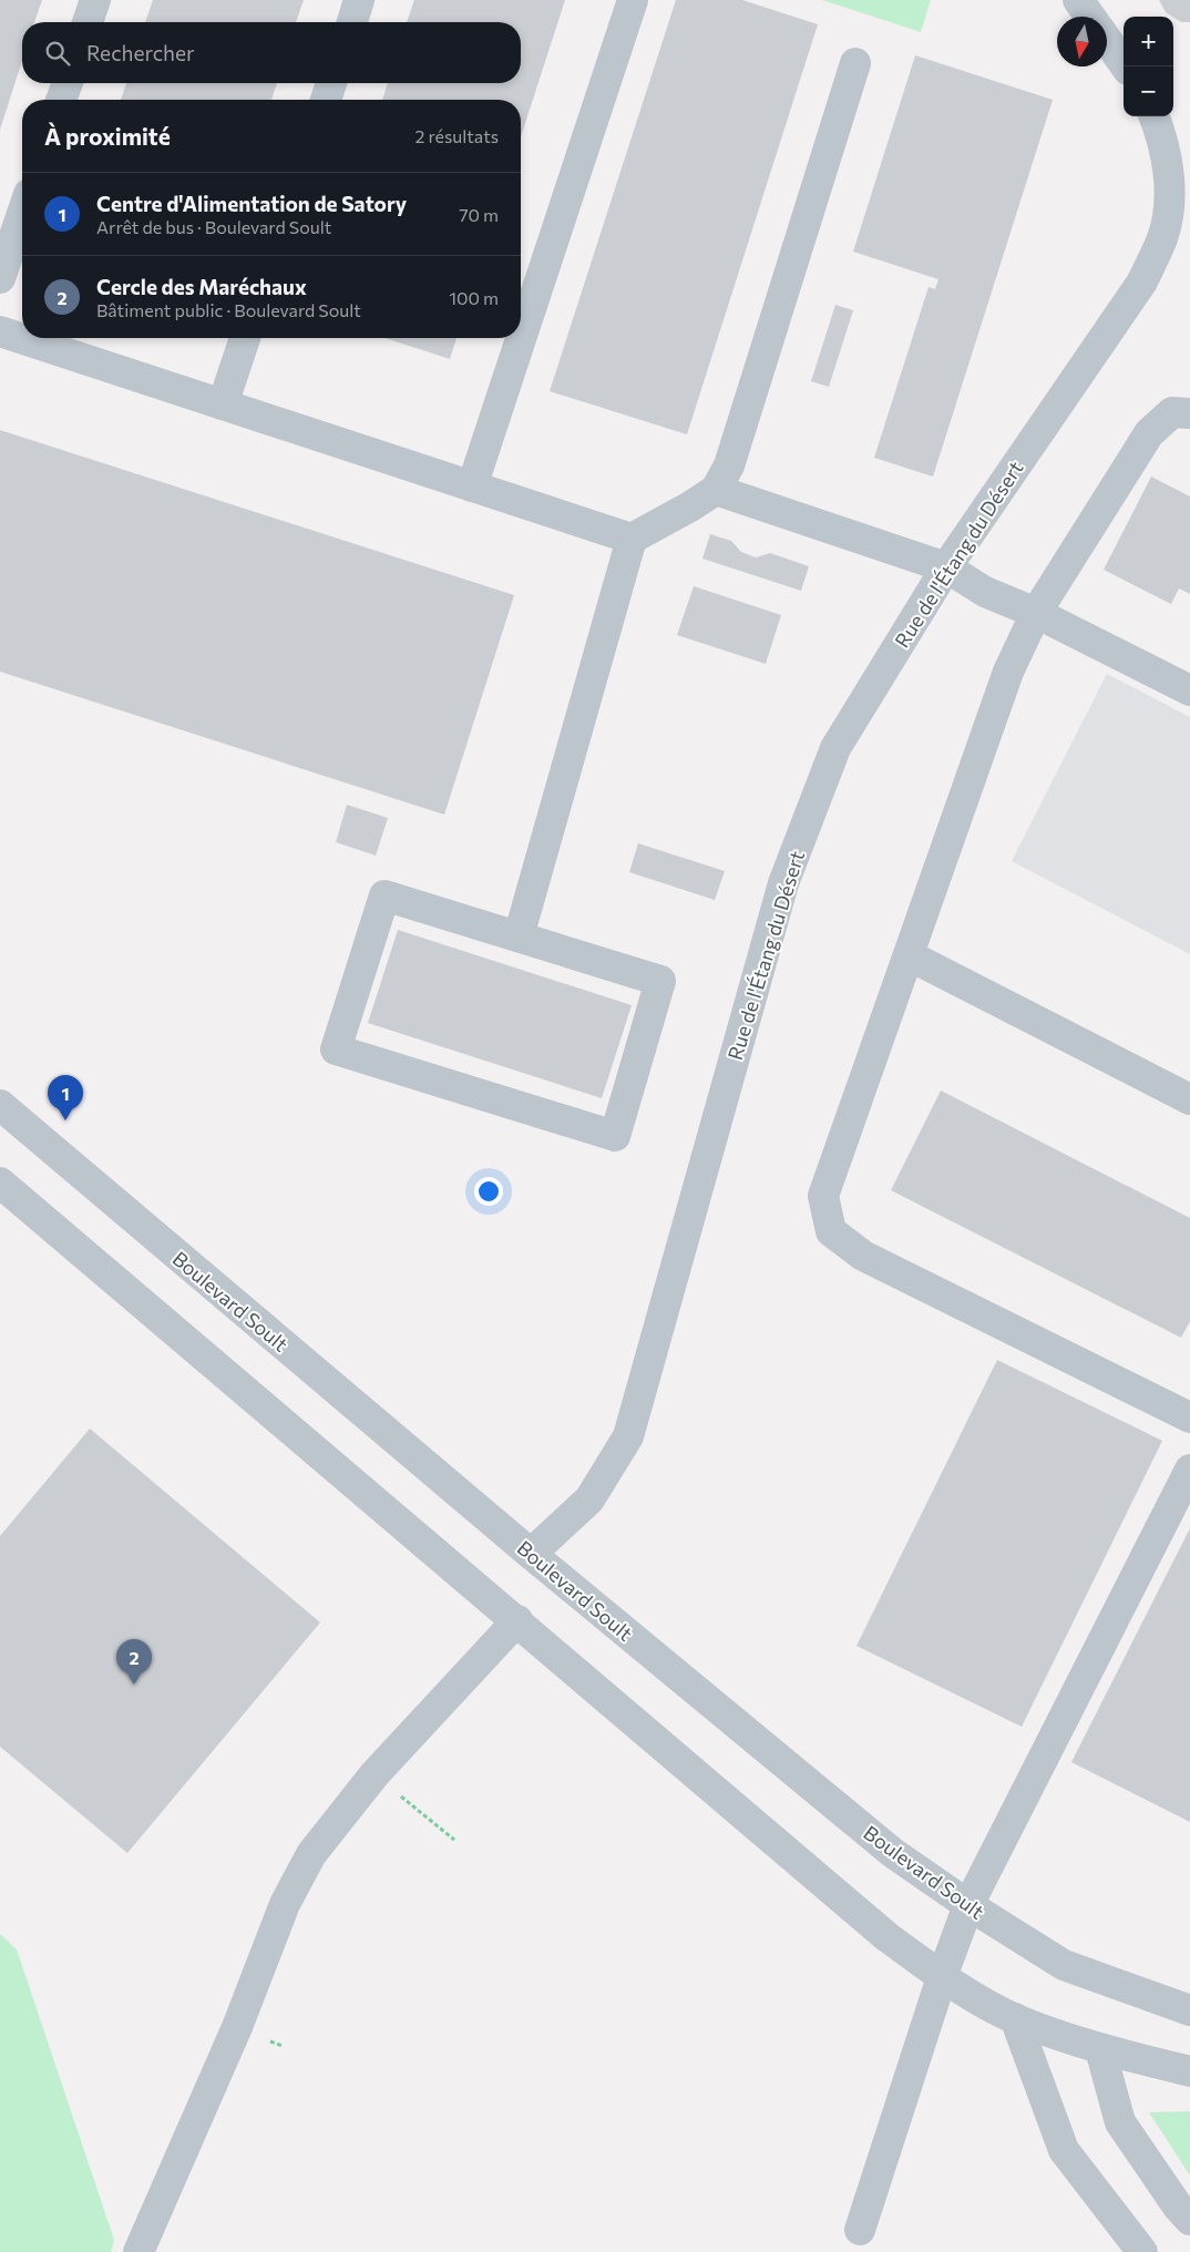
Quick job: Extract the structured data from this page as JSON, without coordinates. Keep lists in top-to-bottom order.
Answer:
{
  "streets": {
    "street": ["Rue de l'Étang du Désert", "Boulevard Soult"]
  },
  "crossings": [
    ["Rue de l'Étang du Désert", "Boulevard Soult"]
  ],
  "north": "bottom",
  "page": {
    "map_buttons": ["+", "−"],
    "search": "Rechercher",
    "heading": ["À proximité", "2 résultats"],
    "list": [
      {
        "mark": "1",
        "name": "Centre d'Alimentation de Satory",
        "note": "Arrêt de bus · Boulevard Soult",
        "value": "70 m"
      },
      {
        "mark": "2",
        "name": "Cercle des Maréchaux",
        "note": "Bâtiment public · Boulevard Soult",
        "value": "100 m"
      }
    ],
    "pins": ["1", "2"]
  }
}
